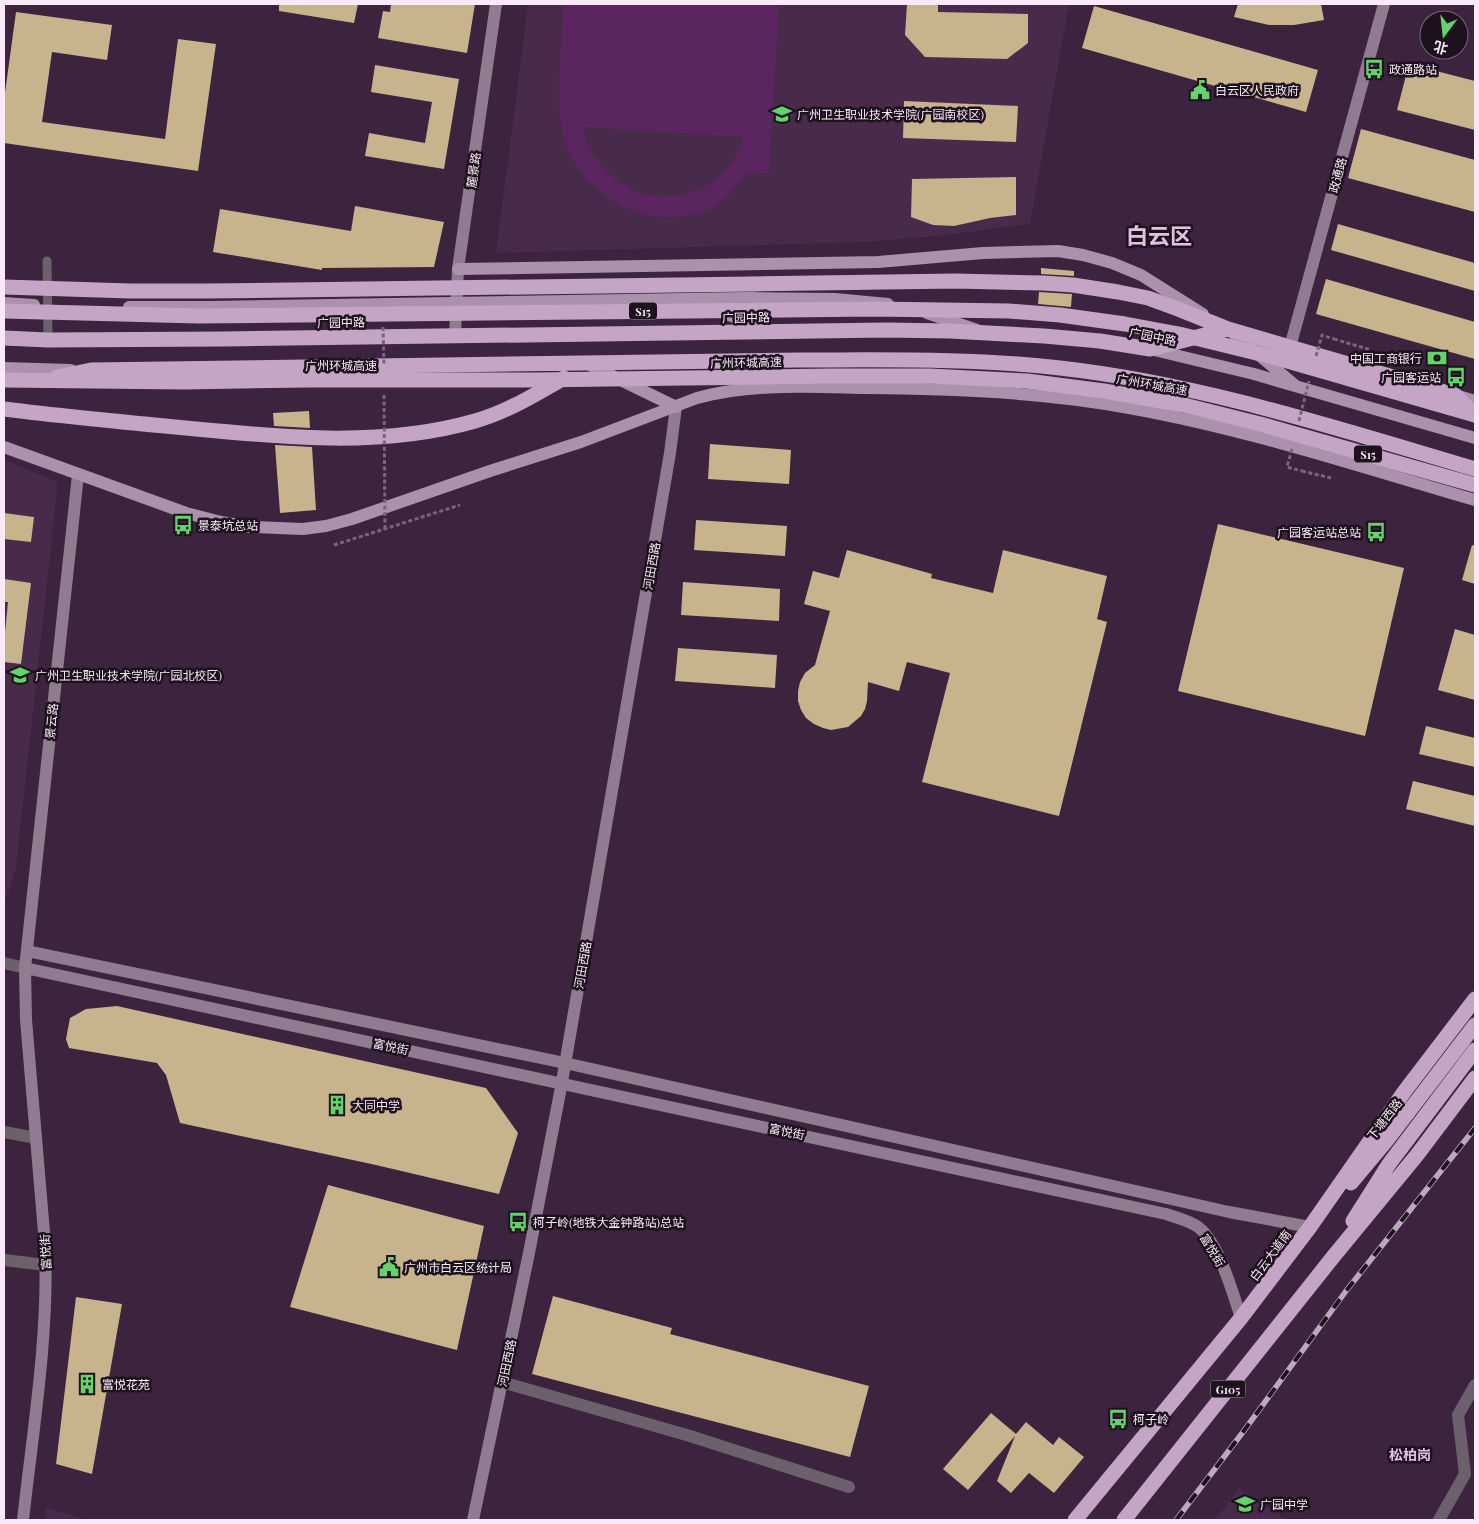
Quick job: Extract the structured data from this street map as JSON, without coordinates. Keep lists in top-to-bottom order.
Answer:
{
  "streets": {
    "highway": [
      "S15",
      "广园中路",
      "广州环城高速",
      "下塘西路",
      "白云大道南",
      "G105"
    ],
    "street": [
      "麓景路",
      "政通路",
      "河田西路",
      "景云路",
      "富悦街"
    ]
  },
  "crossings": [
    ["麓景路", "广园中路"],
    ["河田西路", "富悦街"],
    ["景云路", "富悦街"],
    ["富悦街", "下塘西路"],
    ["富悦街", "白云大道南"],
    ["下塘西路", "白云大道南"]
  ],
  "districts": ["白云区", "松柏岗"],
  "places": {
    "bus stop": [
      "政通路站",
      "广园客运站",
      "景泰坑总站",
      "广园客运站总站",
      "柯子岭(地铁大金钟路站)总站",
      "柯子岭"
    ],
    "public building": ["白云区人民政府", "广州市白云区统计局"],
    "school or university": ["广州卫生职业技术学院(广园南校区)", "广州卫生职业技术学院(广园北校区)", "广园中学"],
    "bank": ["中国工商银行"],
    "building": ["大同中学", "富悦花苑"]
  },
  "north": "bottom"
}
